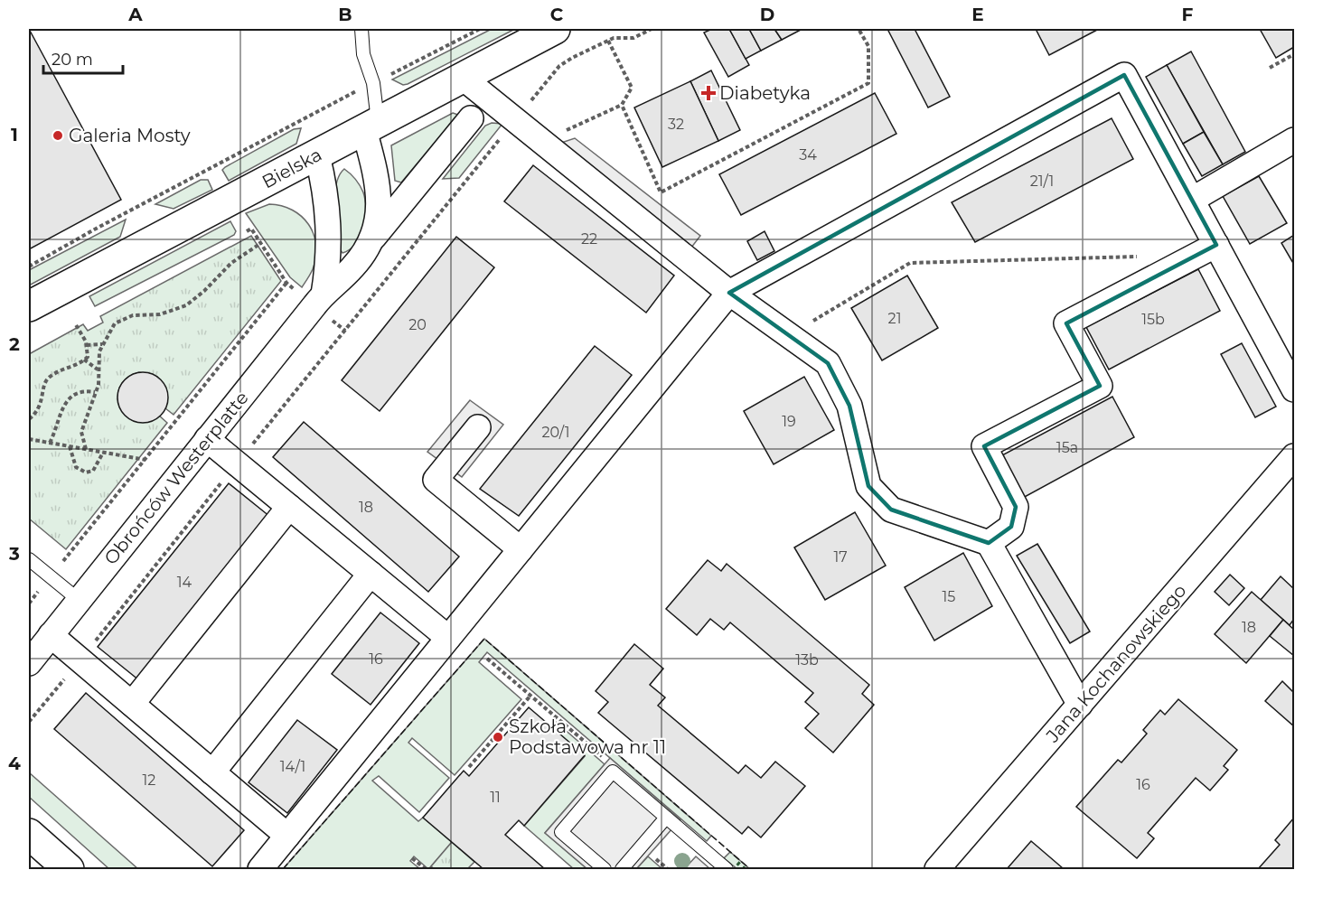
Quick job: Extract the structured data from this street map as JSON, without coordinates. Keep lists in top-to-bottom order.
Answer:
{
  "streets": {
    "main road": ["Bielska"],
    "street": ["Obrońców Westerplatte", "Jana Kochanowskiego"]
  },
  "crossings": [
    ["Bielska", "Obrońców Westerplatte"]
  ],
  "places": {
    "health": ["Diabetyka"],
    "other": ["Galeria Mosty", "Szkoła Podstawowa nr 11"]
  },
  "house_numbers": [
    "32",
    "34",
    "21/1",
    "22",
    "21",
    "15b",
    "20",
    "19",
    "20/1",
    "15a",
    "18",
    "17",
    "14",
    "15",
    "18",
    "16",
    "13b",
    "14/1",
    "12",
    "16",
    "11"
  ],
  "scale_bar": "20 m",
  "grid": {
    "columns": [
      "A",
      "B",
      "C",
      "D",
      "E",
      "F"
    ],
    "rows": [
      "1",
      "2",
      "3",
      "4"
    ]
  }
}
